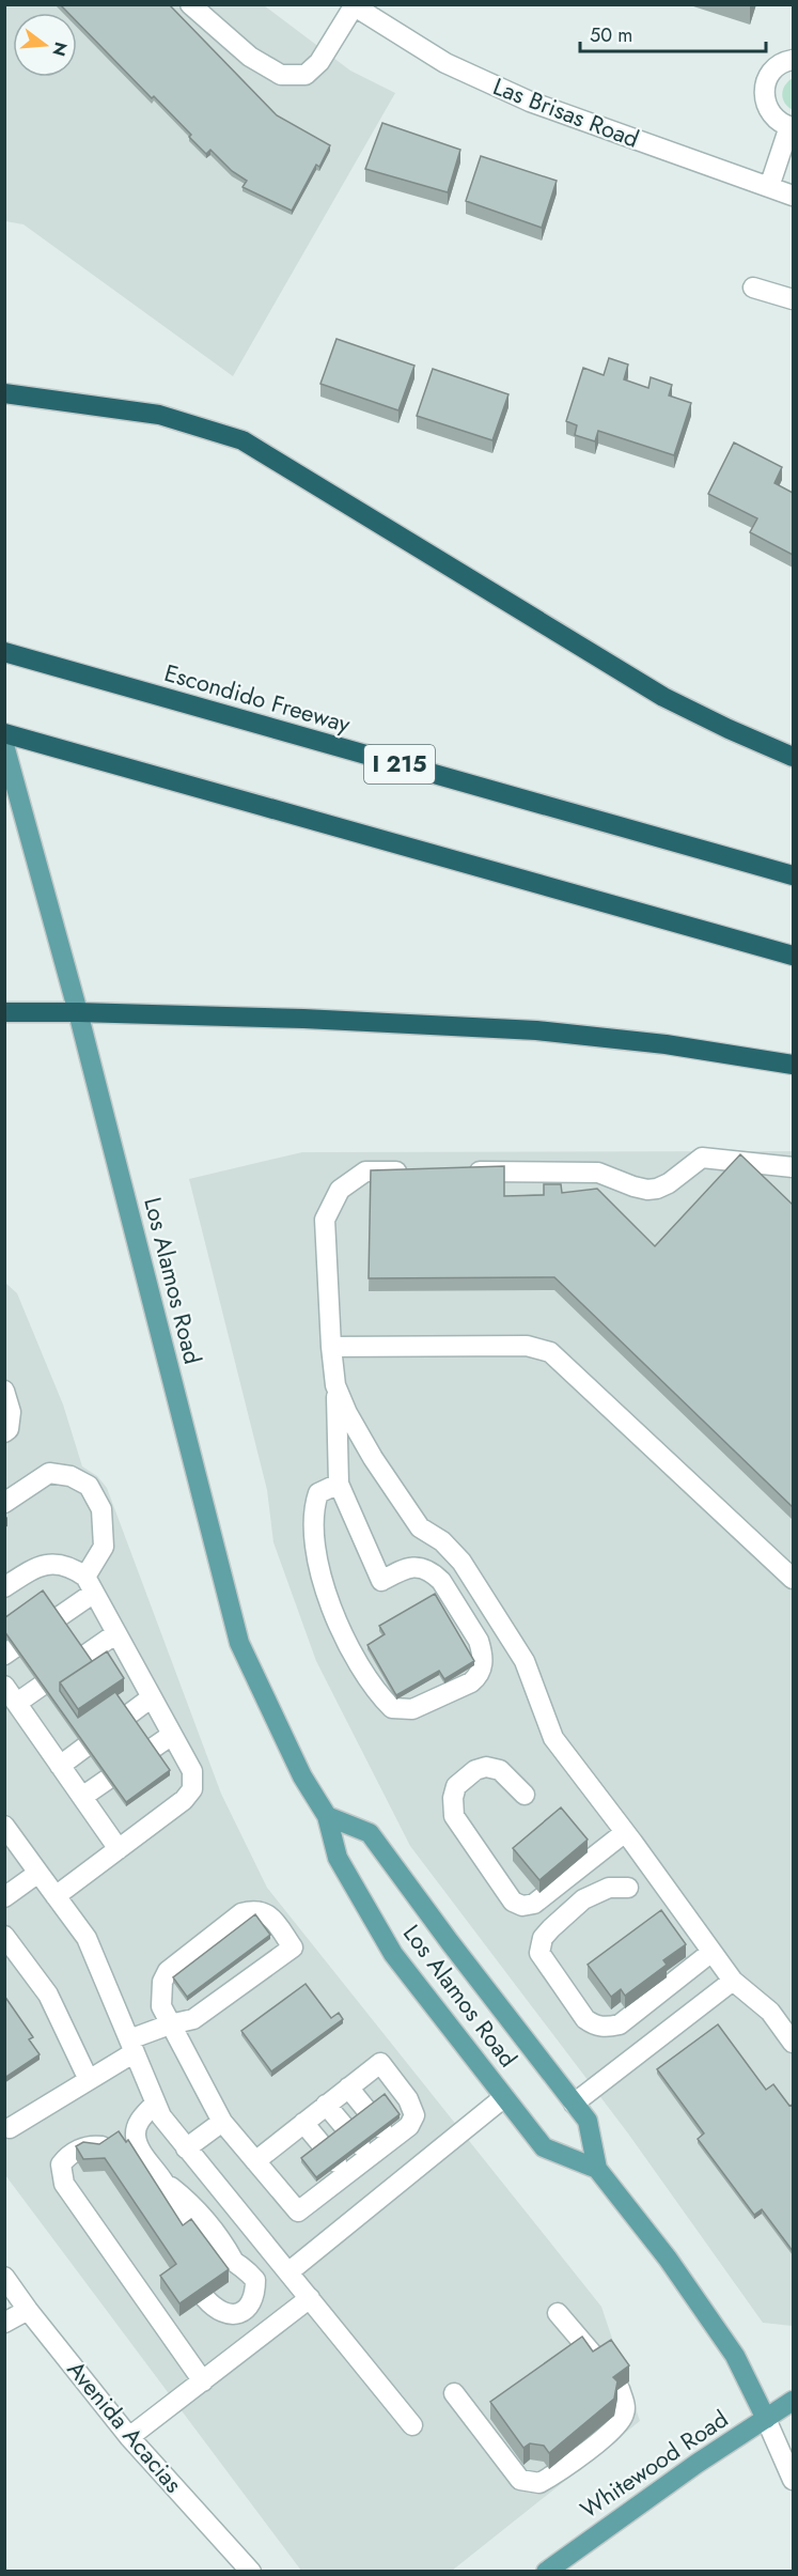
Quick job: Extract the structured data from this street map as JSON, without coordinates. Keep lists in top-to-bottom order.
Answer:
{
  "streets": {
    "highway": ["Escondido Freeway", "I 215"],
    "main road": ["Los Alamos Road", "Whitewood Road"],
    "street": ["Las Brisas Road", "Avenida Acacias"]
  },
  "crossings": [
    ["Los Alamos Road", "Whitewood Road"]
  ],
  "scale_bar": "50 m",
  "north": "right"
}
